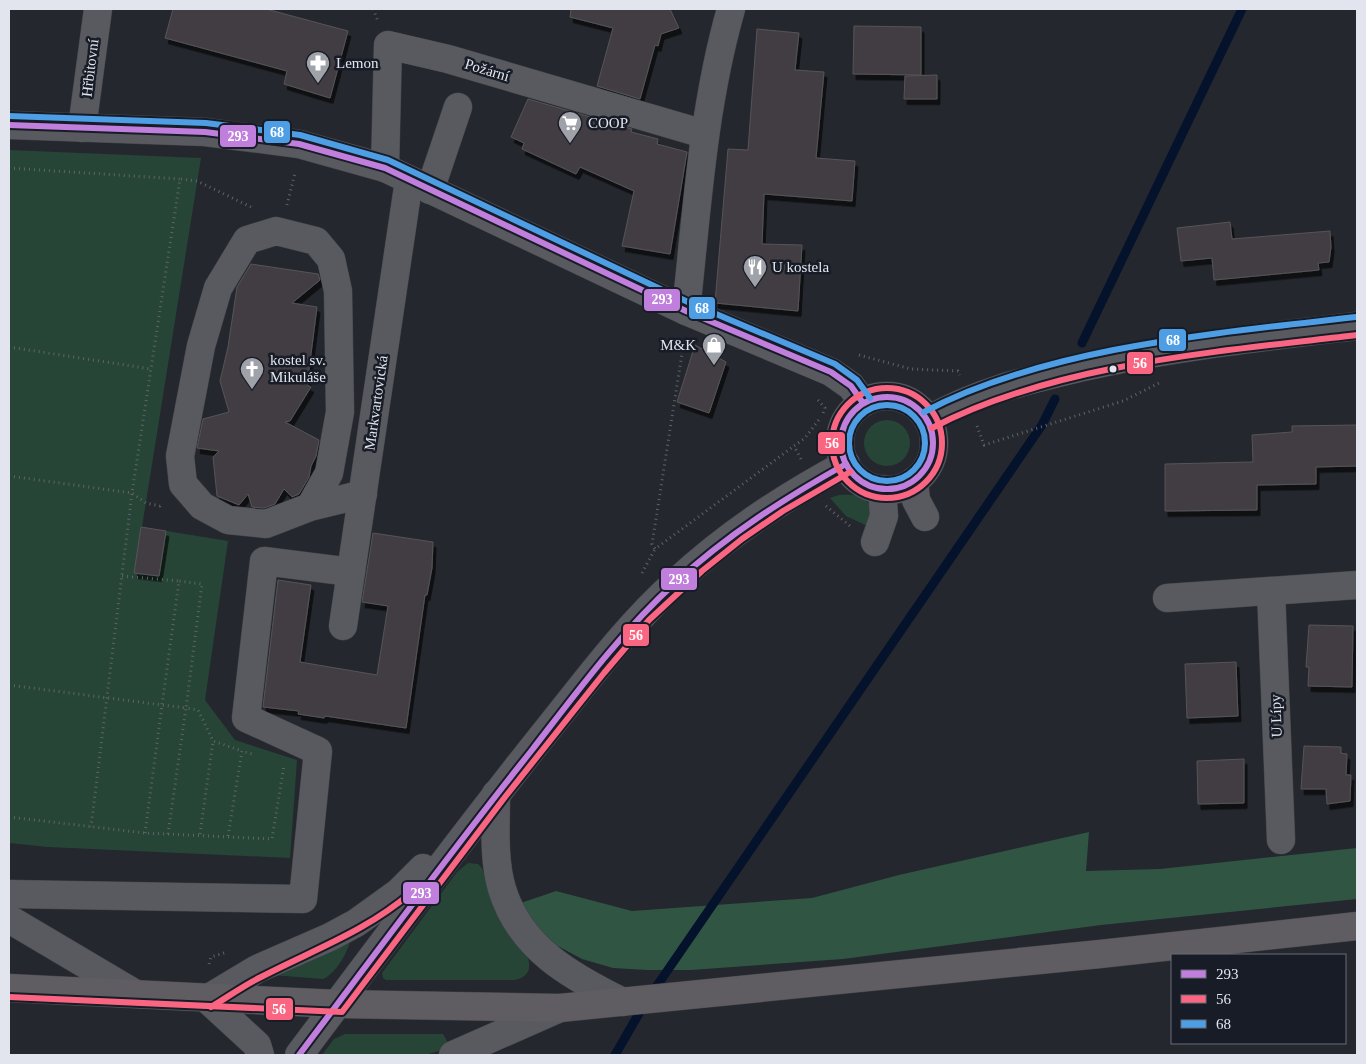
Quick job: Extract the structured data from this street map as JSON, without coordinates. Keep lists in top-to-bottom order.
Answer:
{
  "streets": {
    "street": [
      "Hřbitovní",
      "Požární",
      "Markvartovická",
      "U Lípy"
    ]
  },
  "places": {
    "pharmacy": ["Lemon"],
    "supermarket": ["COOP"],
    "restaurant": ["U kostela"],
    "shop": ["M&K"],
    "church": ["kostel sv. Mikuláše"]
  },
  "lines": ["transit line 68", "transit line 293", "transit line 56"],
  "legend": ["293", "56", "68"]
}
